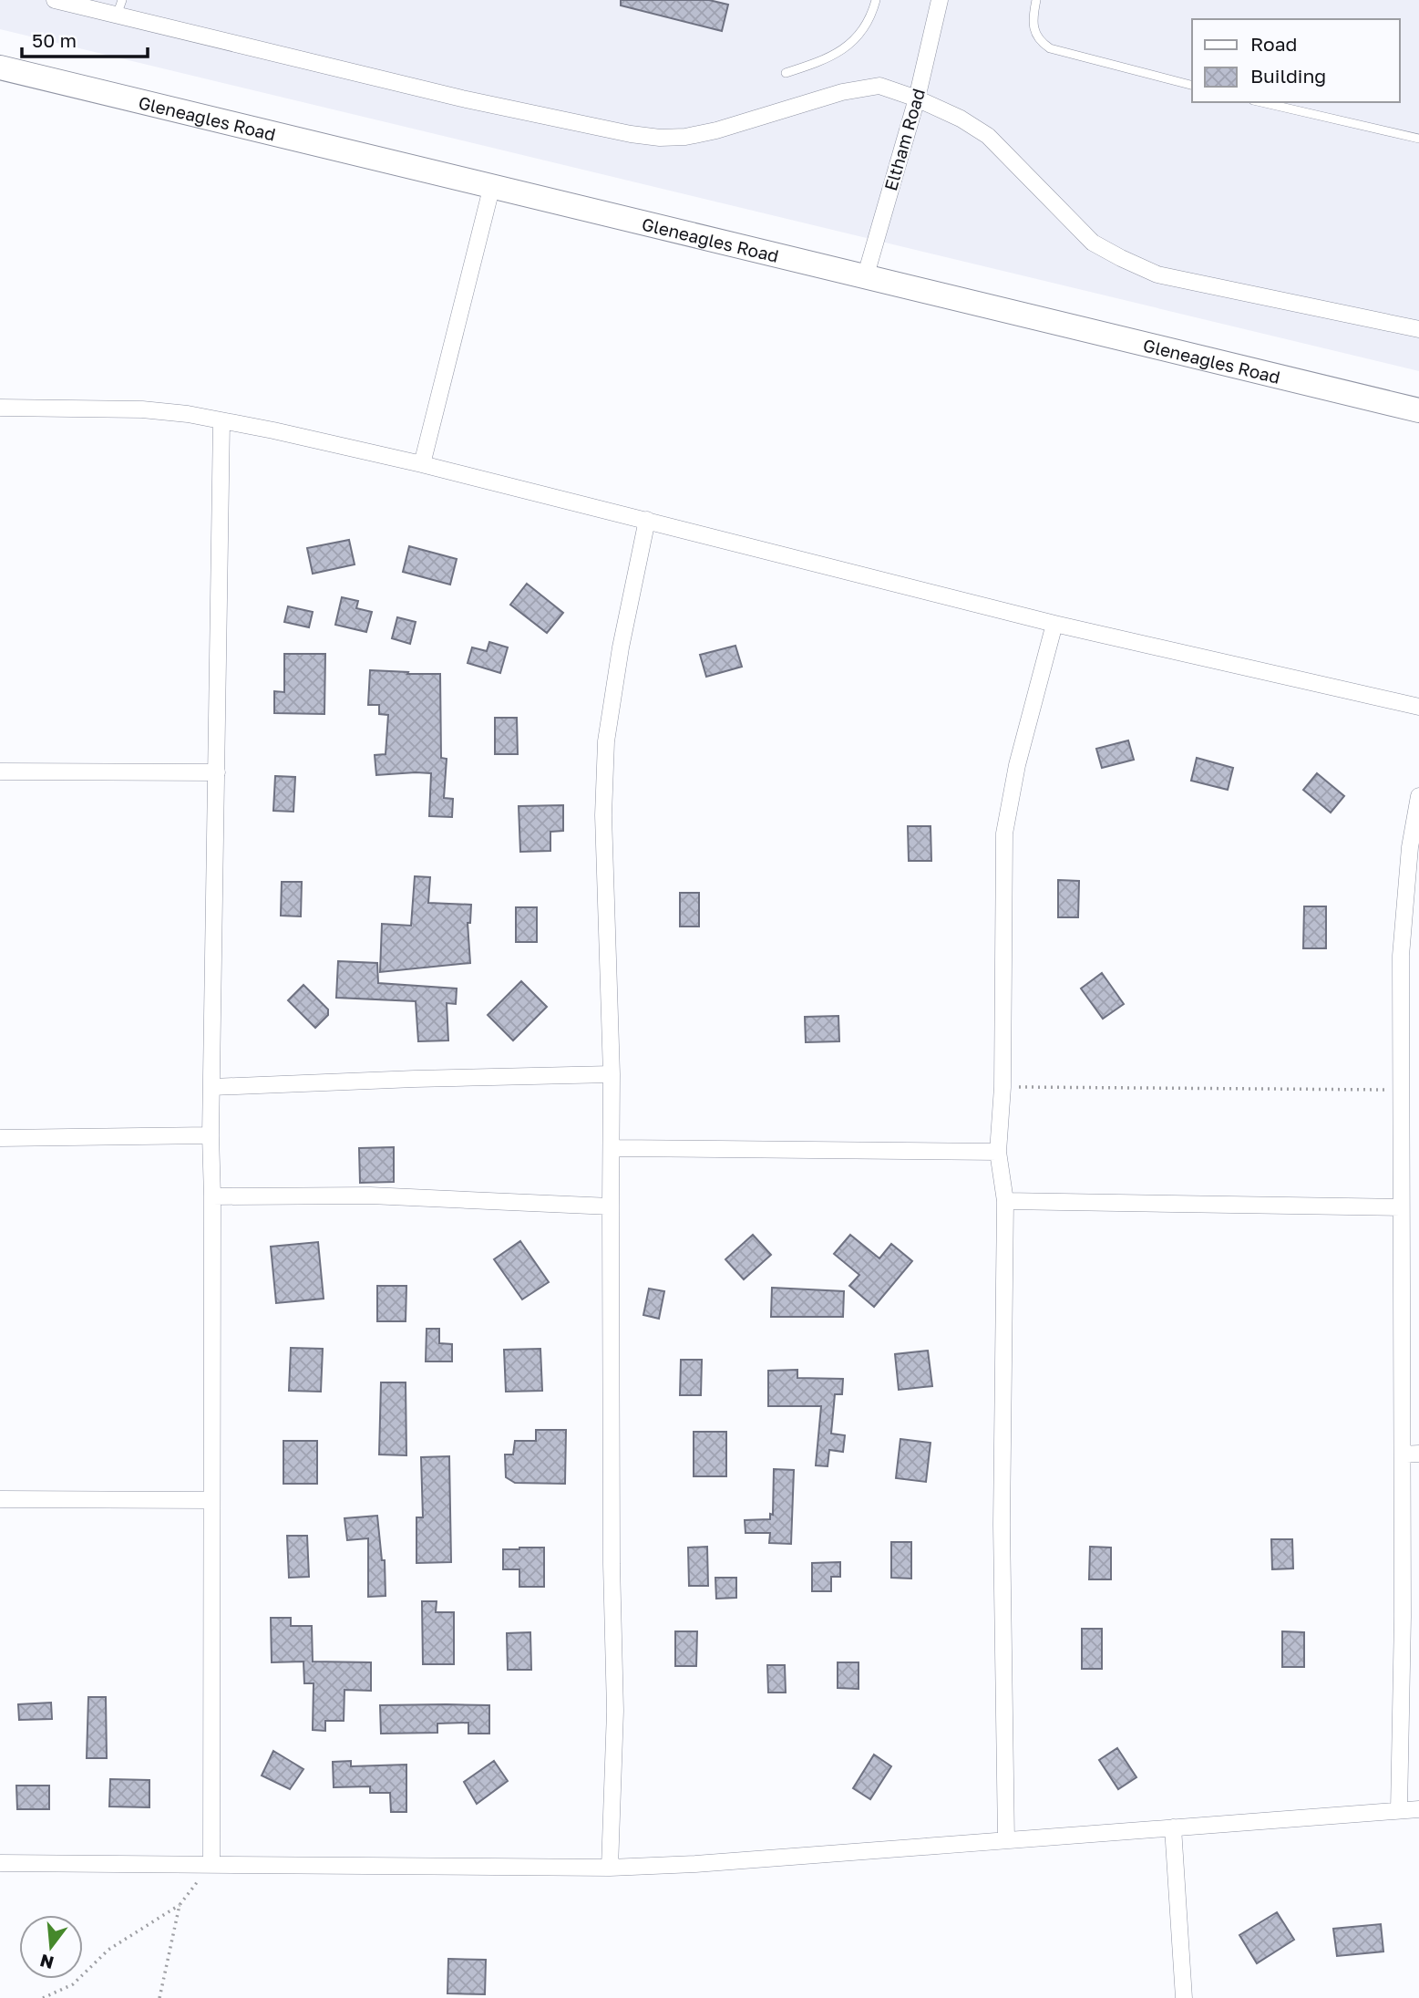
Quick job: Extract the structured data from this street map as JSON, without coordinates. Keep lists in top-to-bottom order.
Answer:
{
  "streets": {
    "street": ["Gleneagles Road", "Eltham Road"]
  },
  "crossings": [
    ["Gleneagles Road", "Eltham Road"]
  ],
  "legend": ["Road", "Building"],
  "scale_bar": "50 m",
  "north": "bottom"
}
